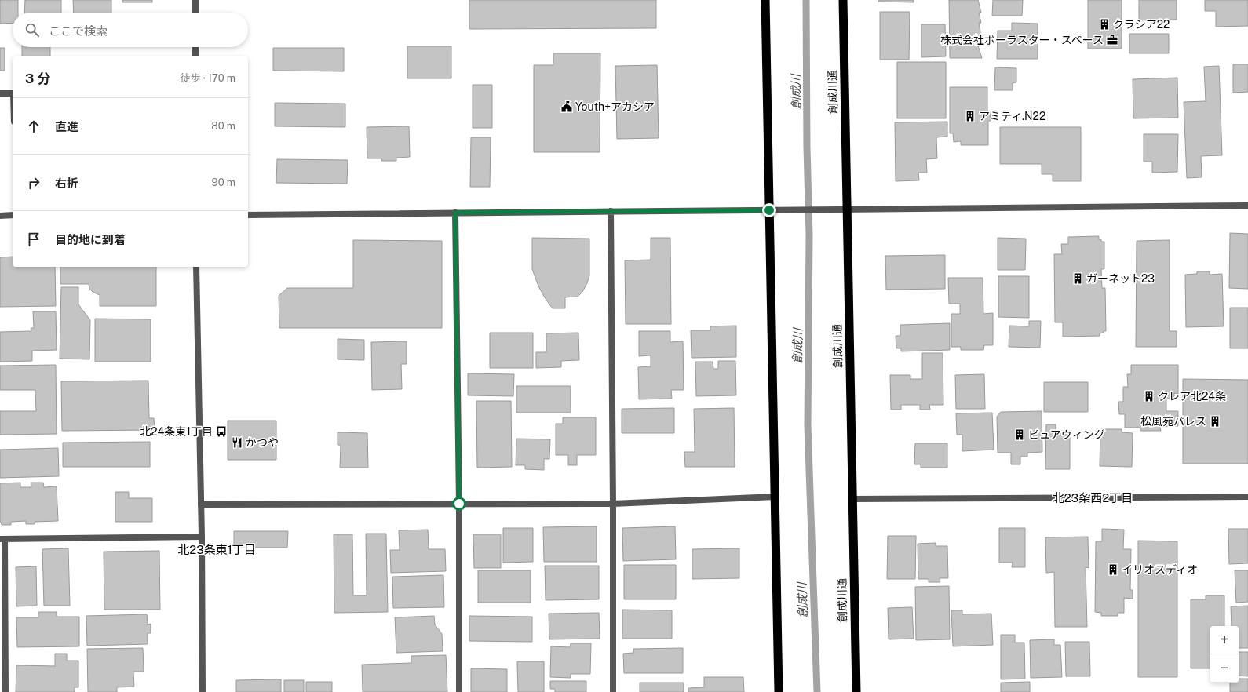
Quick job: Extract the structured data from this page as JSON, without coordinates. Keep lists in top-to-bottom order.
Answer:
{
  "streets": {
    "highway": ["創成川通"]
  },
  "districts": ["北23条西2丁目", "北23条東1丁目"],
  "water": ["創成川"],
  "places": {
    "building": [
      "クラシア22",
      "アミティ.N22",
      "ガーネット23",
      "クレア北24条",
      "松風苑パレス",
      "ピュアウィング",
      "イリオスディオ"
    ],
    "office": ["株式会社ポーラスター・スペース"],
    "public building": ["Youth+アカシア"],
    "bus stop": ["北24条東1丁目"],
    "restaurant": ["かつや"]
  },
  "page": {
    "search": "ここで検索",
    "heading": ["3 分", "徒歩 · 170 m"],
    "list": [
      ["直進", "80 m"],
      ["右折", "90 m"],
      "目的地に到着"
    ],
    "map_buttons": ["+", "−"]
  }
}
